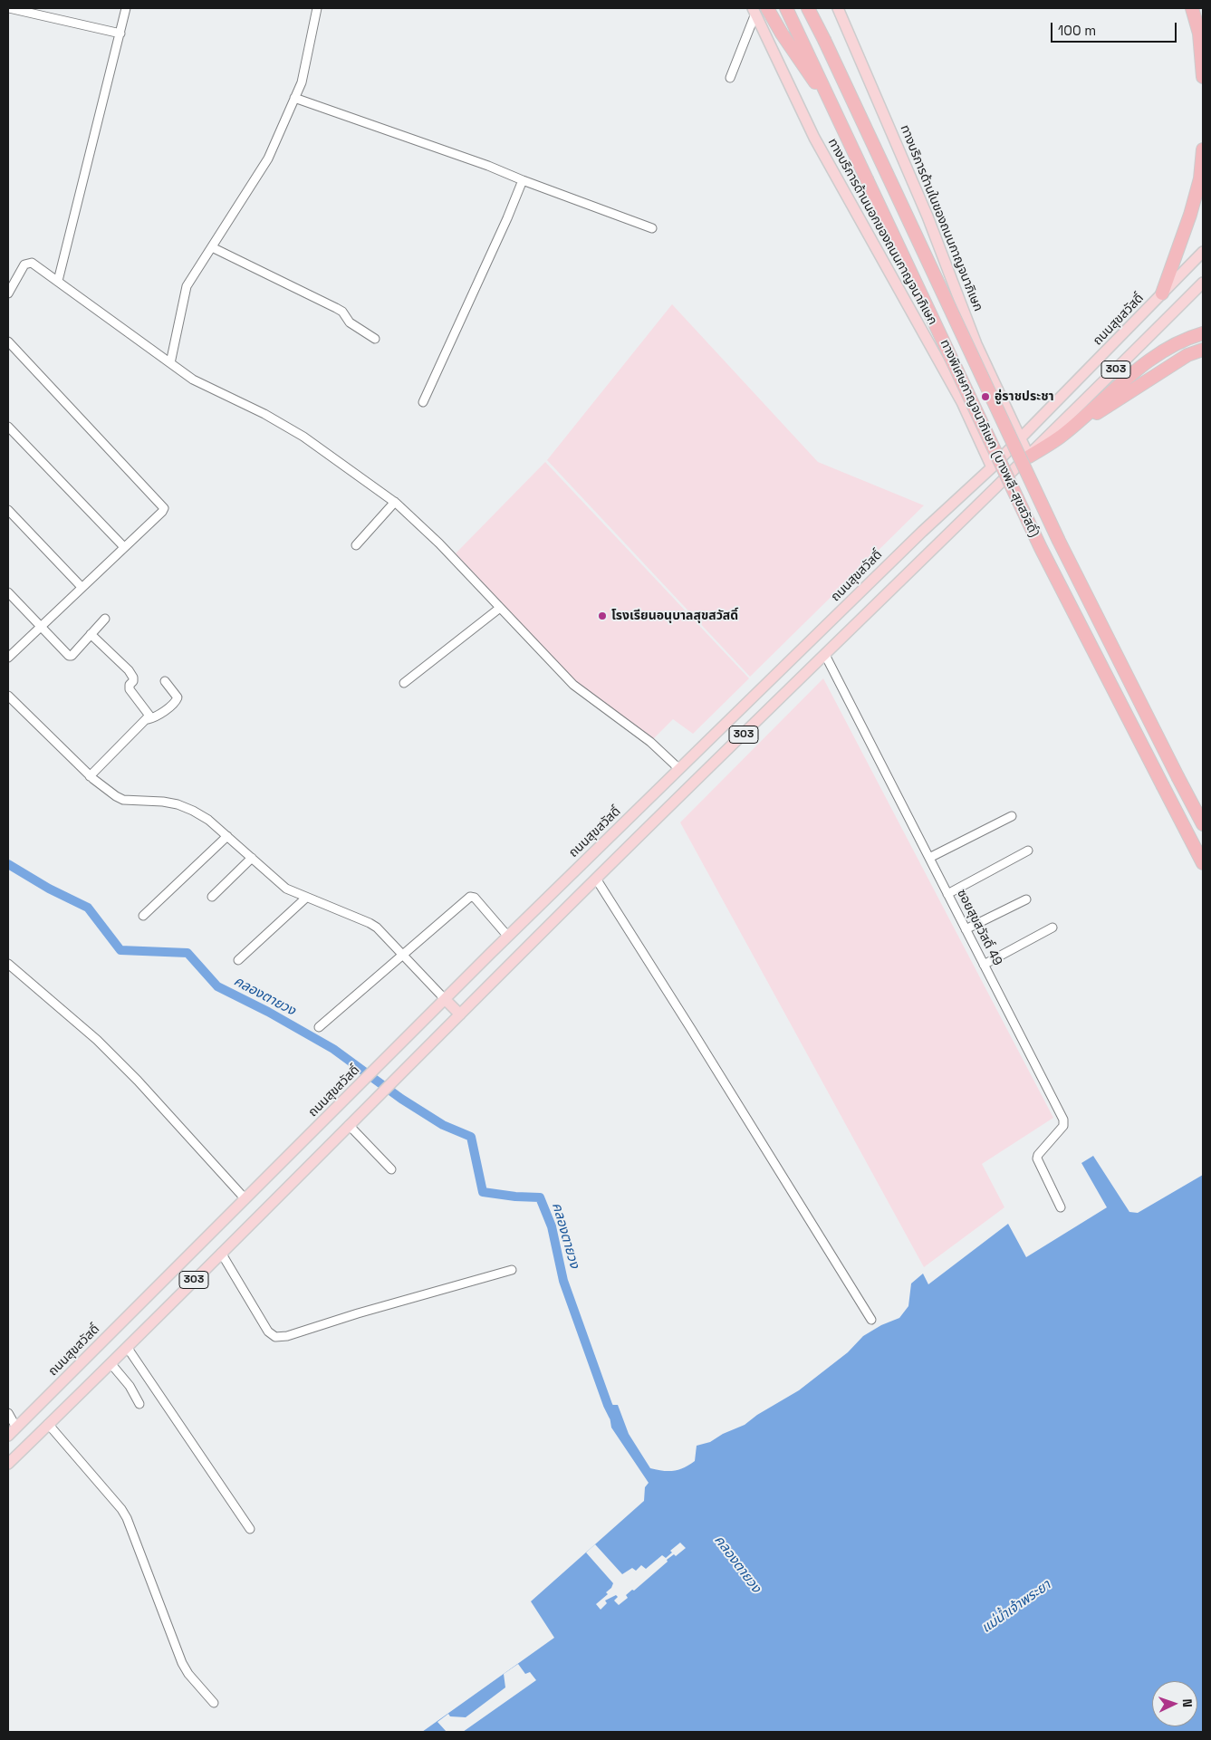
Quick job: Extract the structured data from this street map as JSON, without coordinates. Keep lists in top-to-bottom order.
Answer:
{
  "streets": {
    "highway": ["ทางพิเศษกาญจนาภิเษก (บางพลี-สุขสวัสดิ์)"],
    "main road": [
      "ทางบริการด้านในของถนนกาญจนาภิเษก",
      "ทางบริการด้านนอกของถนนกาญจนาภิเษก",
      "ถนนสุขสวัสดิ์",
      "303"
    ],
    "street": ["ซอยสุขสวัสดิ์ 49"]
  },
  "crossings": [
    ["ทางบริการด้านในของถนนกาญจนาภิเษก", "ถนนสุขสวัสดิ์"],
    ["ทางบริการด้านในของถนนกาญจนาภิเษก", "303"],
    ["ทางบริการด้านนอกของถนนกาญจนาภิเษก", "ถนนสุขสวัสดิ์"],
    ["303", "ซอยสุขสวัสดิ์ 49"]
  ],
  "water": ["คลองตายวง", "แม่น้ำเจ้าพระยา"],
  "places": ["อู่ราชประชา", "โรงเรียนอนุบาลสุขสวัสดิ์"],
  "scale_bar": "100 m",
  "north": "right"
}
